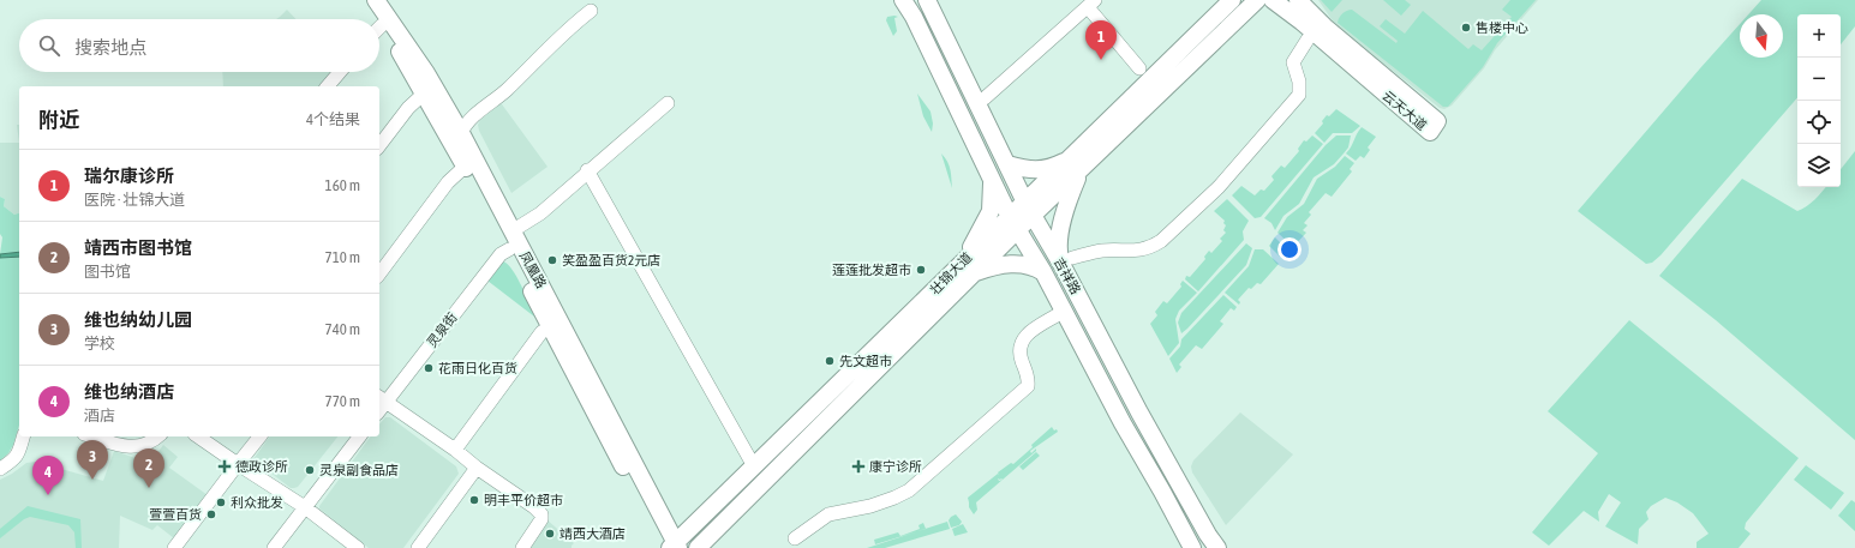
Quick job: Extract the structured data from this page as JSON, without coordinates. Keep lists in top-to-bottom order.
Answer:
{
  "streets": {
    "main road": [
      "云天大道",
      "凤凰路",
      "壮锦大道",
      "吉祥路"
    ],
    "street": ["灵泉街"]
  },
  "crossings": [
    ["凤凰路", "壮锦大道"],
    ["凤凰路", "灵泉街"],
    ["壮锦大道", "吉祥路"]
  ],
  "places": {
    "other": [
      "售楼中心",
      "笑盈盈百货2元店",
      "莲莲批发超市",
      "先文超市",
      "花雨日化百货",
      "灵泉副食品店",
      "明丰平价超市",
      "利众批发",
      "萱萱百货",
      "靖西大酒店"
    ],
    "health": ["德政诊所", "康宁诊所"]
  },
  "north": "bottom",
  "page": {
    "map_buttons": ["+", "−"],
    "search": "搜索地点",
    "pins": [
      "1",
      "3",
      "2",
      "4"
    ],
    "heading": ["附近", "4个结果"],
    "list": [
      {
        "mark": "1",
        "name": "瑞尔康诊所",
        "note": "医院 · 壮锦大道",
        "value": "160 m"
      },
      {
        "mark": "2",
        "name": "靖西市图书馆",
        "note": "图书馆",
        "value": "710 m"
      },
      {
        "mark": "3",
        "name": "维也纳幼儿园",
        "note": "学校",
        "value": "740 m"
      },
      {
        "mark": "4",
        "name": "维也纳酒店",
        "note": "酒店",
        "value": "770 m"
      }
    ]
  }
}
